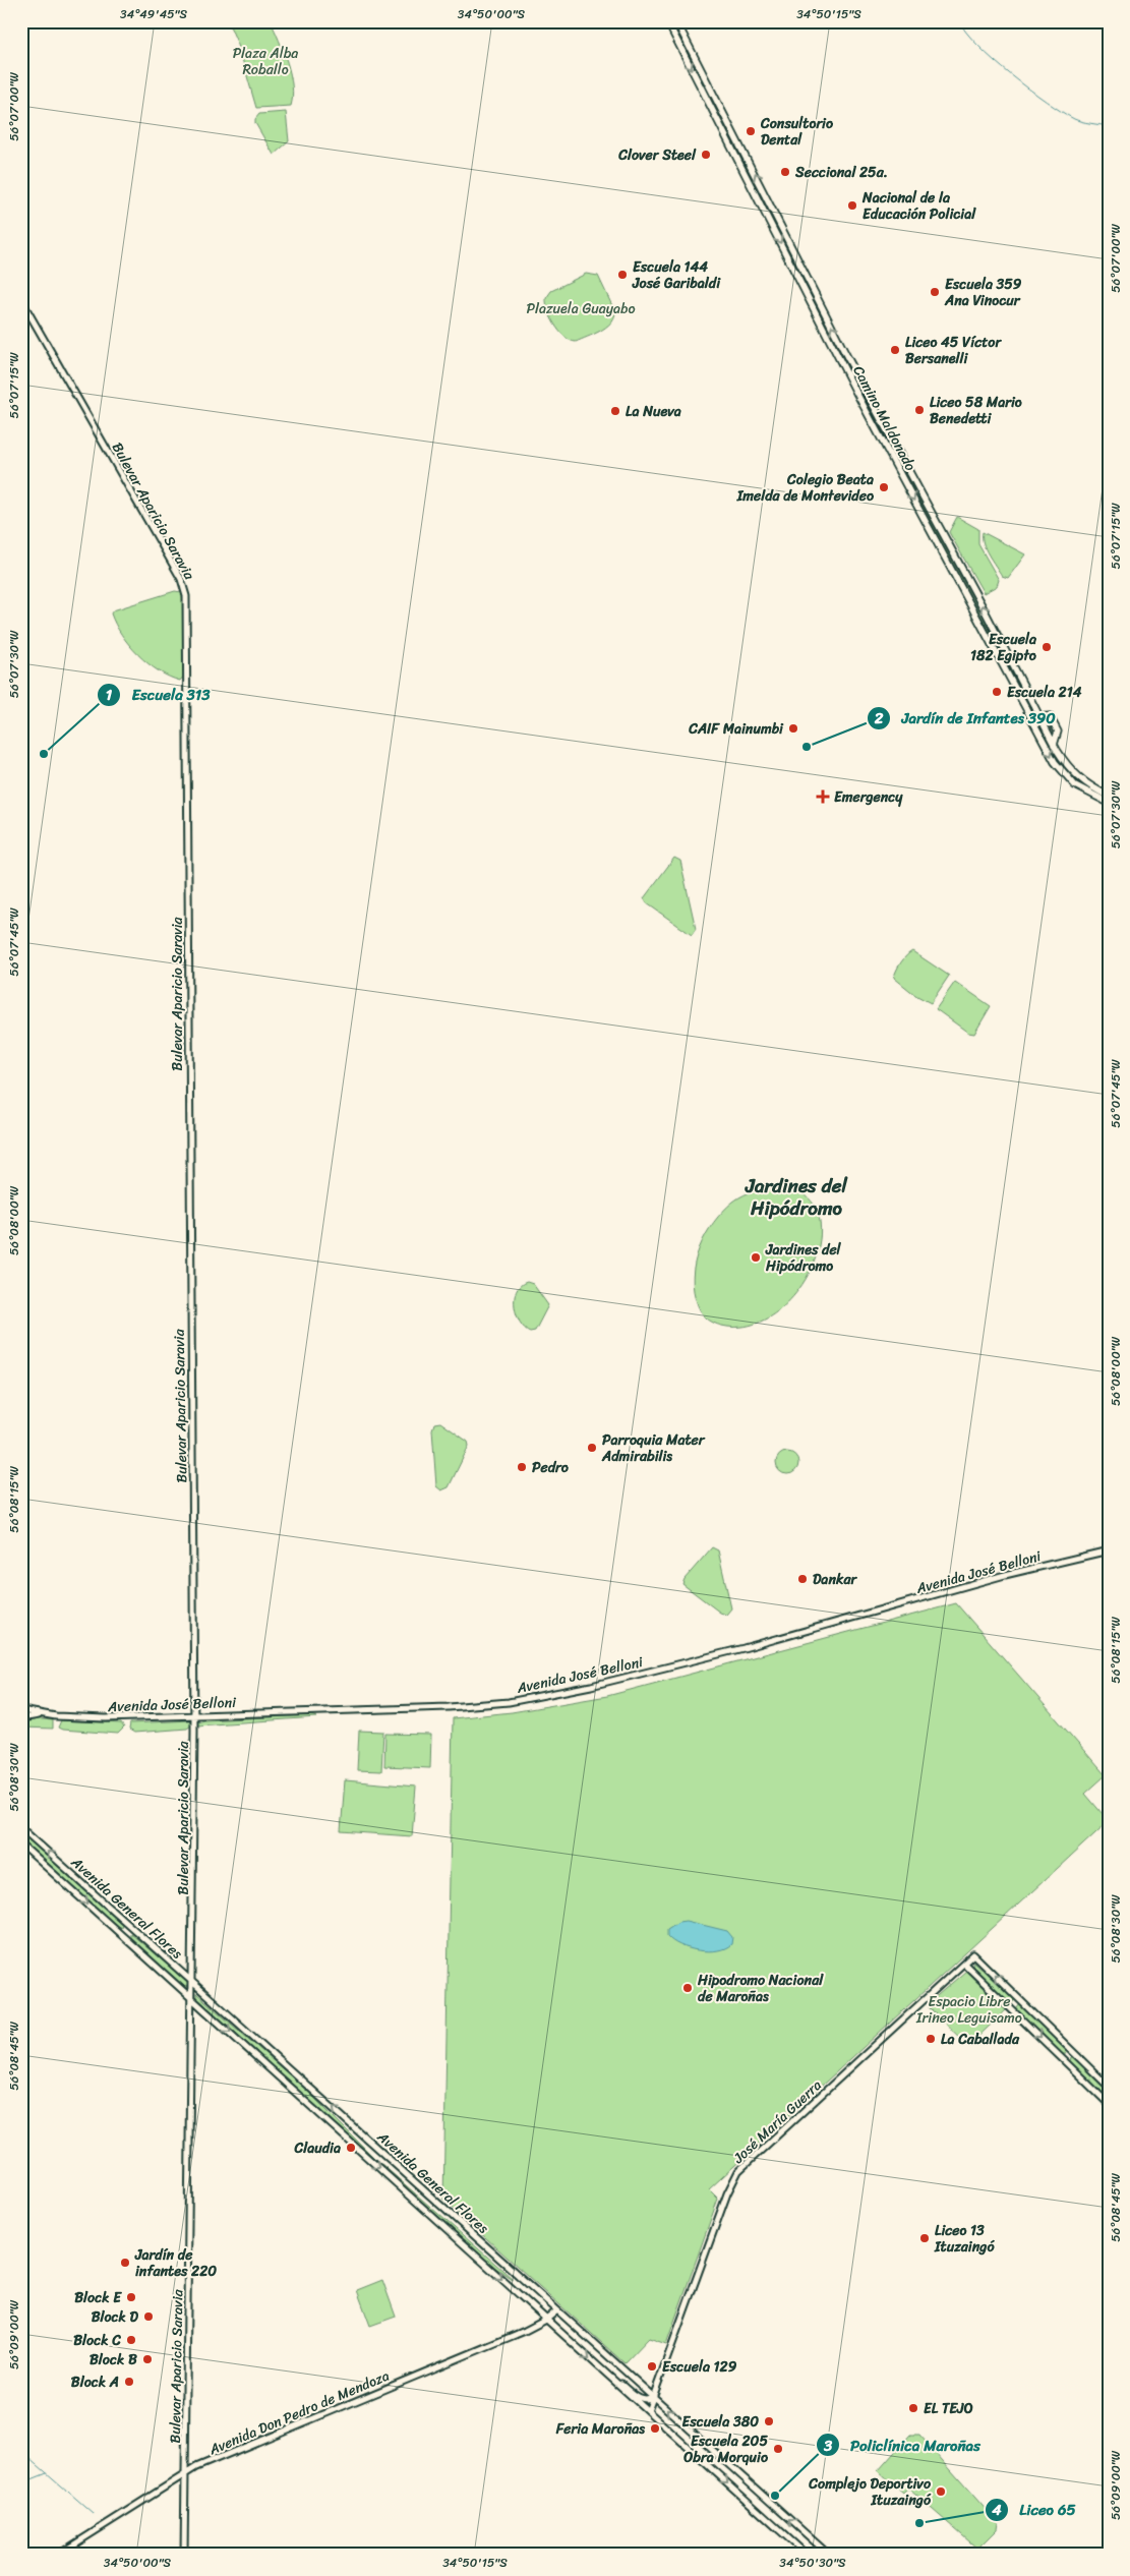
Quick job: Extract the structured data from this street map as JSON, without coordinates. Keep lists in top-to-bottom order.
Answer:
{
  "streets": {
    "main road": [
      "Camino Maldonado",
      "Bulevar Aparicio Saravia",
      "Avenida José Belloni",
      "Avenida General Flores",
      "José María Guerra",
      "Avenida Don Pedro de Mendoza"
    ]
  },
  "crossings": [
    ["Bulevar Aparicio Saravia", "Avenida José Belloni"],
    ["Bulevar Aparicio Saravia", "Avenida General Flores"],
    ["Bulevar Aparicio Saravia", "Avenida Don Pedro de Mendoza"],
    ["Avenida General Flores", "José María Guerra"],
    ["Avenida General Flores", "Avenida Don Pedro de Mendoza"]
  ],
  "districts": ["Jardines del Hipódromo"],
  "parks": ["Plaza Alba Roballo", "Plazuela Guayabo", "Espacio Libre Irineo Leguisamo"],
  "places": {
    "other": [
      "Consultorio Dental",
      "Clover Steel",
      "Seccional 25a.",
      "Nacional de la Educación Policial",
      "Escuela 144 José Garibaldi",
      "Escuela 359 Ana Vinocur",
      "Liceo 45 Víctor Bersanelli",
      "Liceo 58 Mario Benedetti",
      "La Nueva",
      "Colegio Beata Imelda de Montevideo",
      "Escuela 182 Egipto",
      "Escuela 214",
      "CAIF Mainumbi",
      "Jardín de Infantes 390",
      "Escuela 313",
      "Jardines del Hipódromo",
      "Parroquia Mater Admirabilis",
      "Pedro",
      "Dankar",
      "Hipodromo Nacional de Maroñas",
      "La Caballada",
      "Claudia",
      "Liceo 13 Ituzaingó",
      "Jardín de infantes 220",
      "Block E",
      "Block D",
      "Block C",
      "Block B",
      "Escuela 129",
      "Block A",
      "EL TEJO",
      "Escuela 380",
      "Feria Maroñas",
      "Escuela 205 Obra Morquio",
      "Complejo Deportivo Ituzaingó",
      "Policlínica Maroñas",
      "Liceo 65"
    ],
    "health": ["Emergency"]
  },
  "coordinates": [
    "34°49'45\"S",
    "34°50'00\"S",
    "34°50'15\"S",
    "56°07'00\"W",
    "56°07'15\"W",
    "56°07'30\"W",
    "56°07'45\"W",
    "56°08'00\"W",
    "56°08'15\"W",
    "56°08'30\"W",
    "56°08'45\"W",
    "56°09'00\"W",
    "34°50'30\"S"
  ]
}
